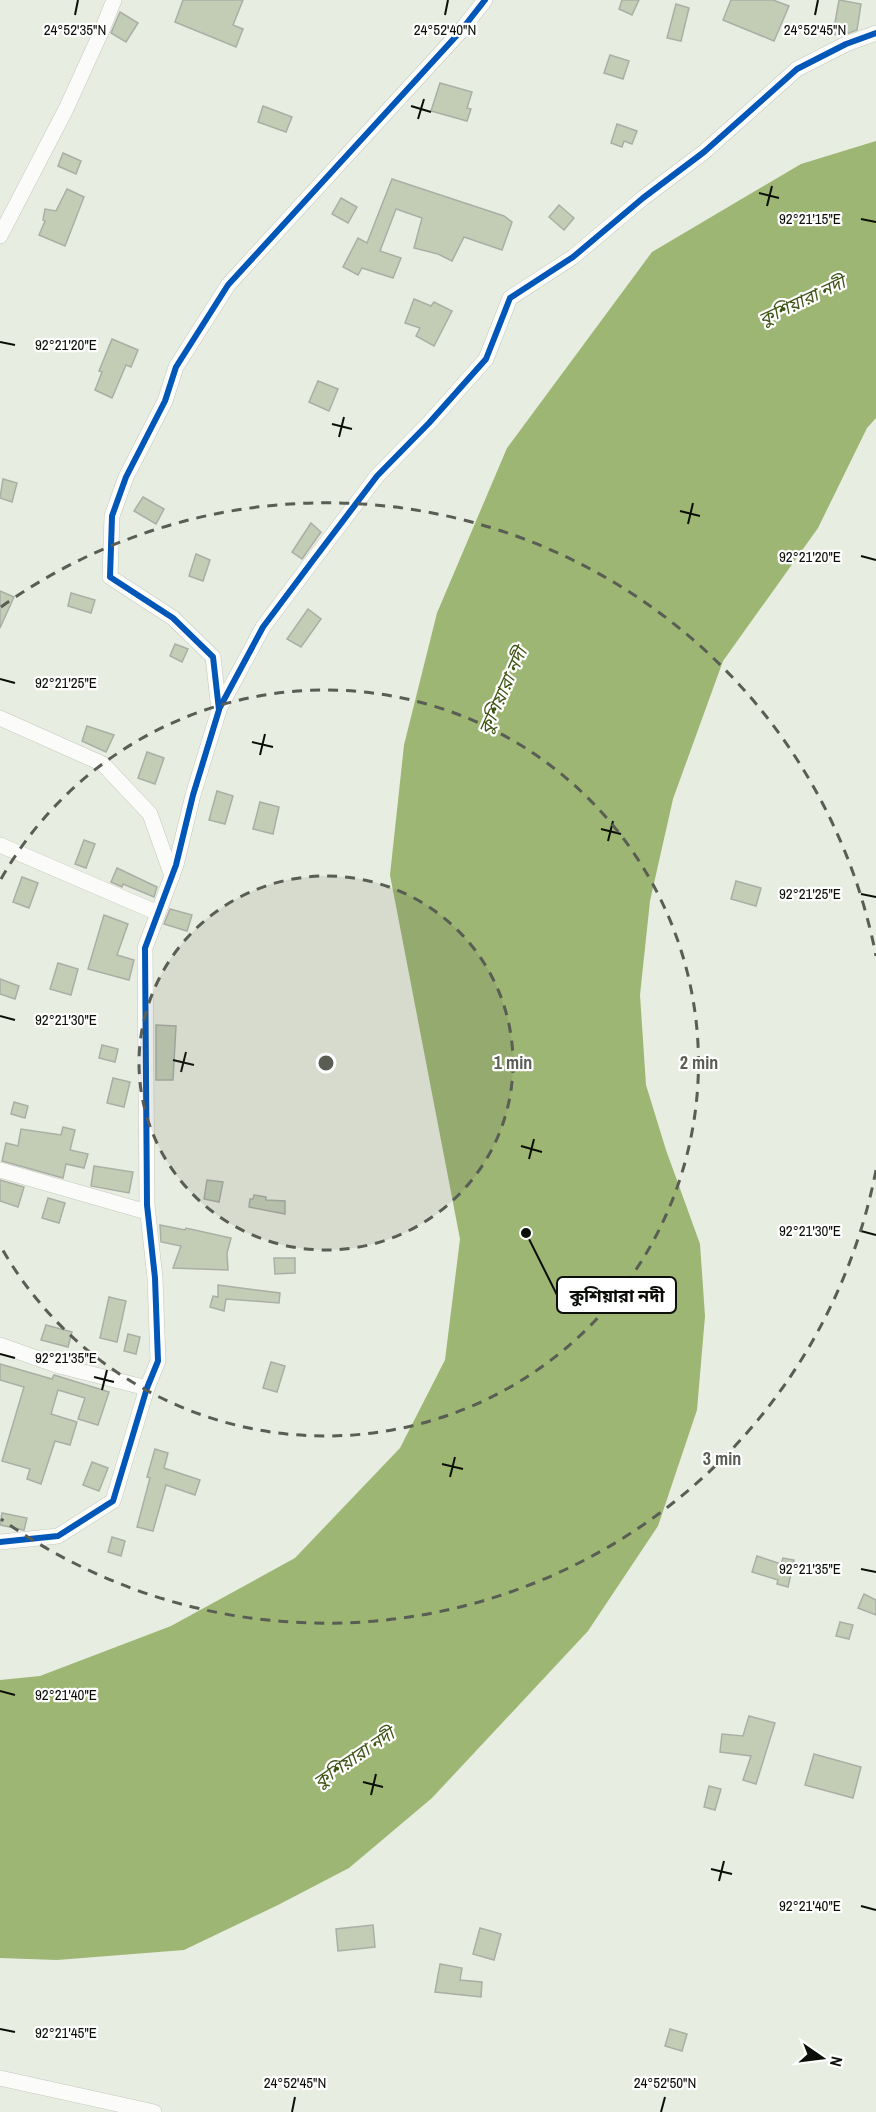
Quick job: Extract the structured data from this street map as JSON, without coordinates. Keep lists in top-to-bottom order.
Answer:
{
  "water": ["কুশিয়ারা নদী"],
  "places": ["কুশিয়ারা নদী"],
  "north": "right",
  "coordinates": [
    "24°52'40\"N",
    "24°52'35\"N",
    "24°52'45\"N",
    "92°21'15\"E",
    "92°21'20\"E",
    "92°21'25\"E",
    "92°21'30\"E",
    "92°21'35\"E",
    "92°21'40\"E",
    "92°21'45\"E",
    "24°52'50\"N"
  ],
  "rings": ["1 min", "2 min", "3 min"]
}
